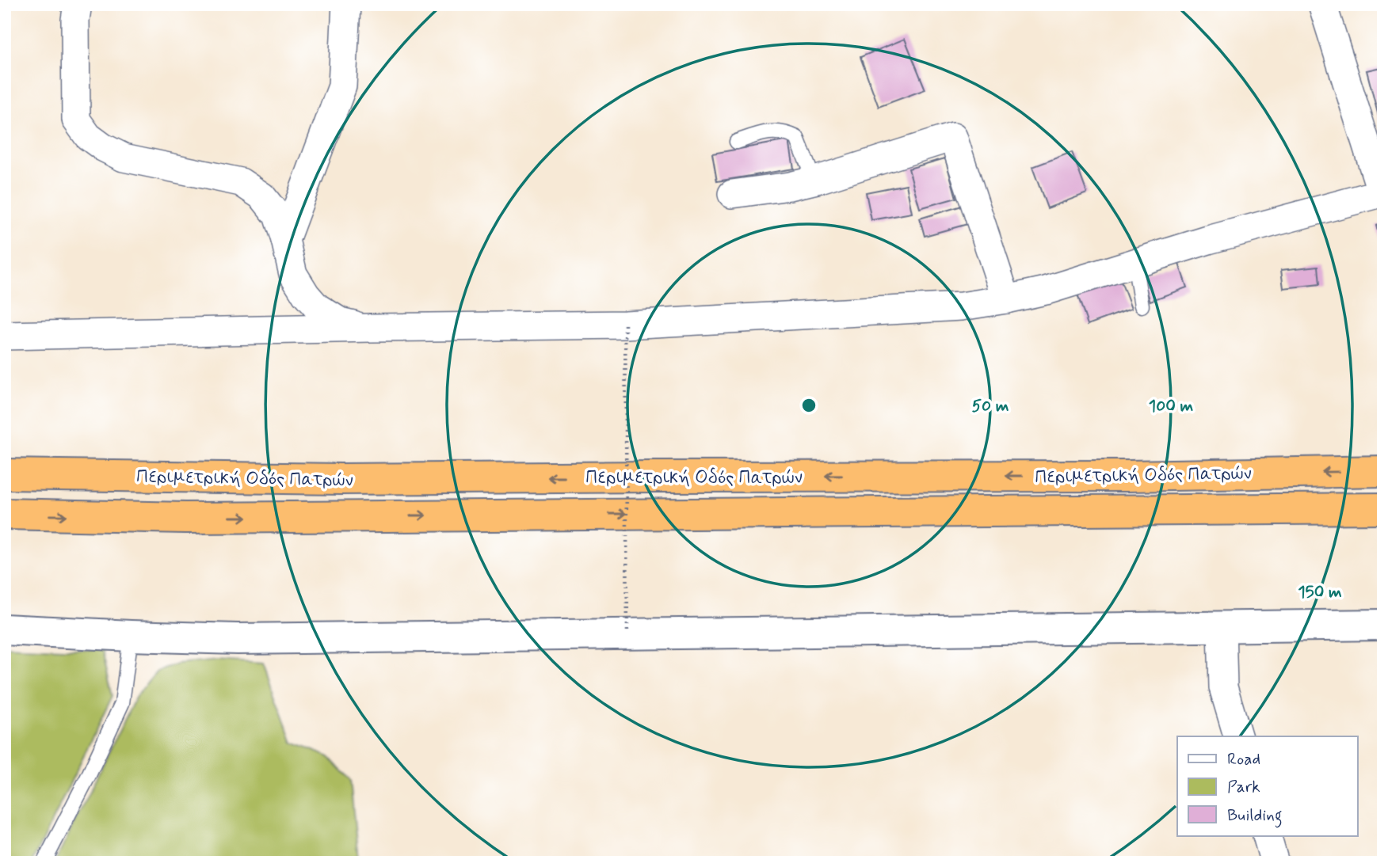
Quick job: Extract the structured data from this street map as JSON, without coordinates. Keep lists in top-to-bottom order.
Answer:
{
  "streets": {
    "highway": ["Περιμετρική Οδός Πατρών"]
  },
  "legend": ["Road", "Park", "Building"],
  "rings": ["50 m", "100 m", "150 m"]
}
